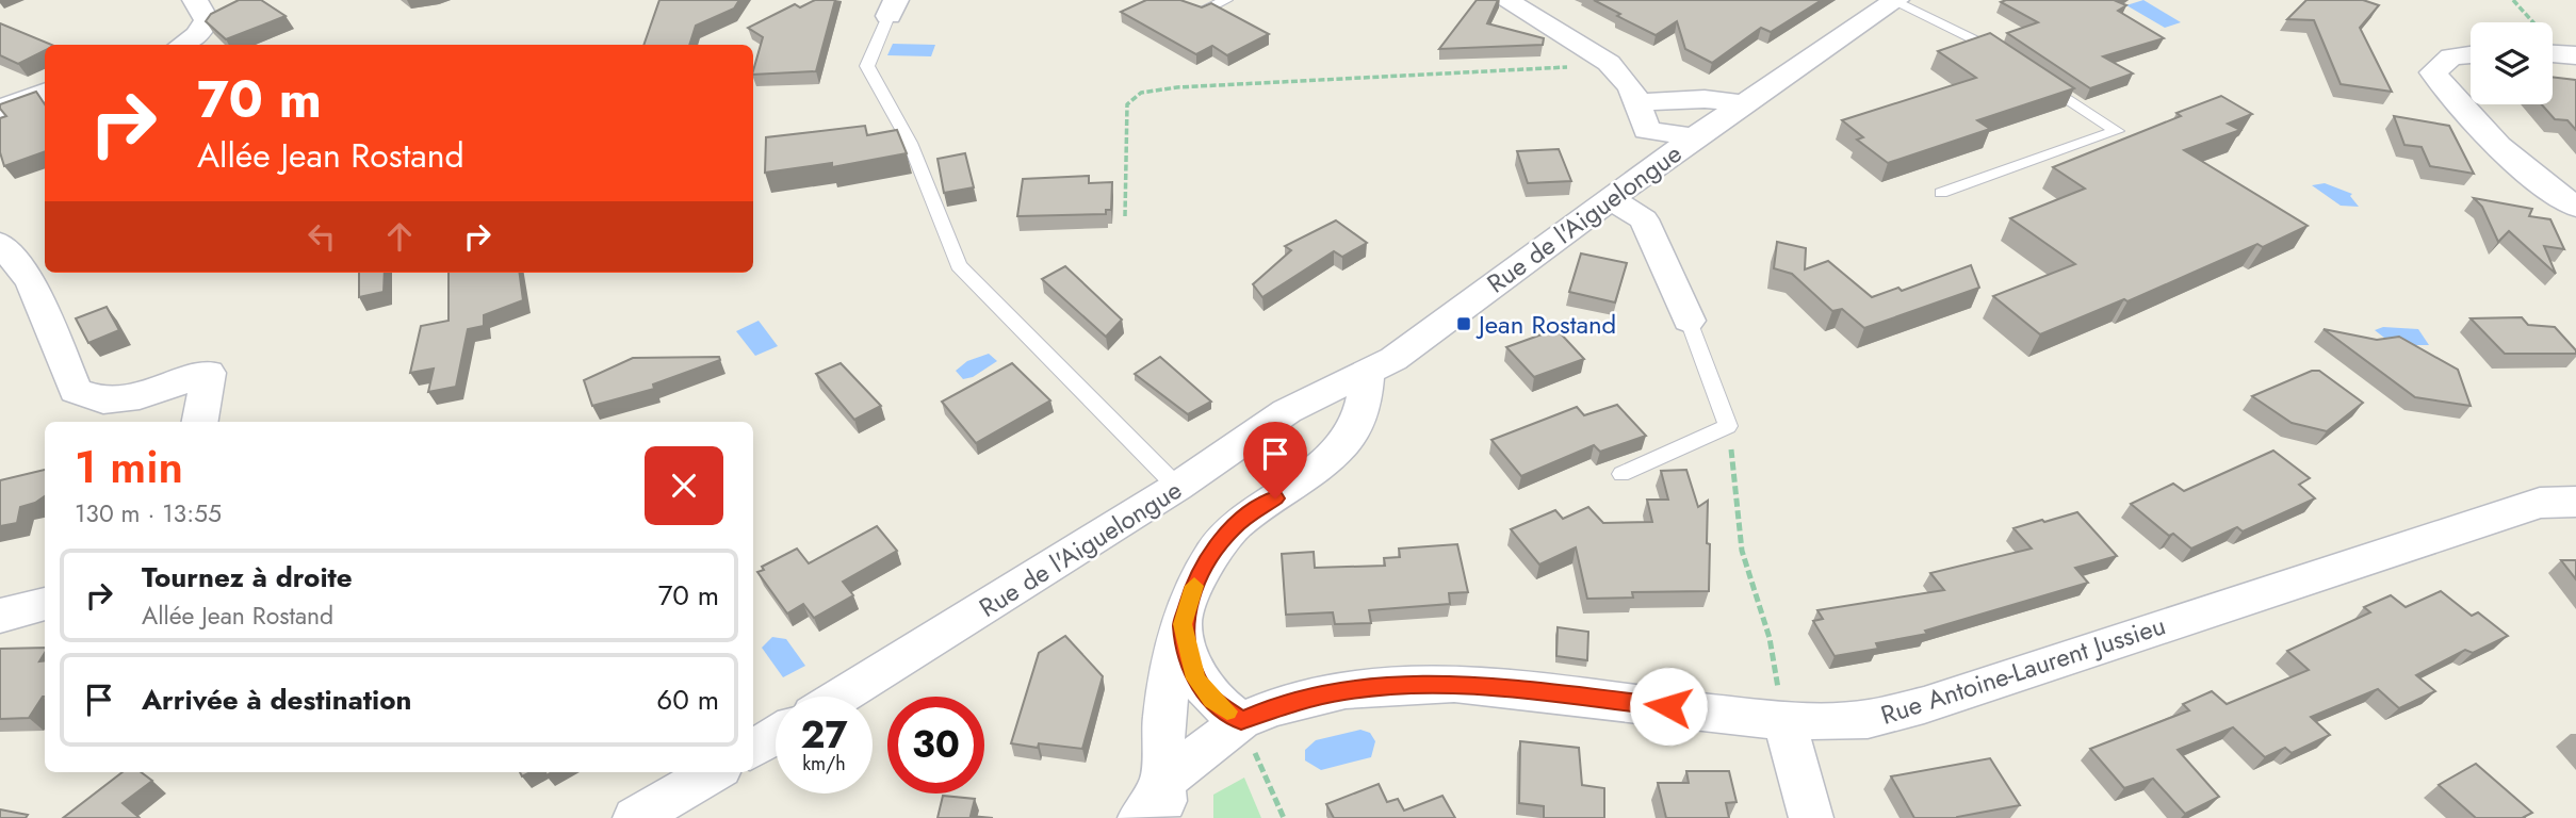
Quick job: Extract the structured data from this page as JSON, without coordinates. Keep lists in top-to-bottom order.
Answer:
{
  "streets": {
    "street": ["Rue de l'Aiguelongue", "Rue Antoine-Laurent Jussieu"]
  },
  "places": {
    "transit": ["Jean Rostand"]
  },
  "page": {
    "turn": ["70 m", "Allée Jean Rostand"],
    "heading": ["1 min", "130 m · 13:55"],
    "list": [
      {
        "name": "Tournez à droite",
        "note": "Allée Jean Rostand",
        "value": "70 m"
      },
      {
        "name": "Arrivée à destination",
        "value": "60 m"
      }
    ],
    "speed": "27 km/h",
    "limit": "30"
  }
}
